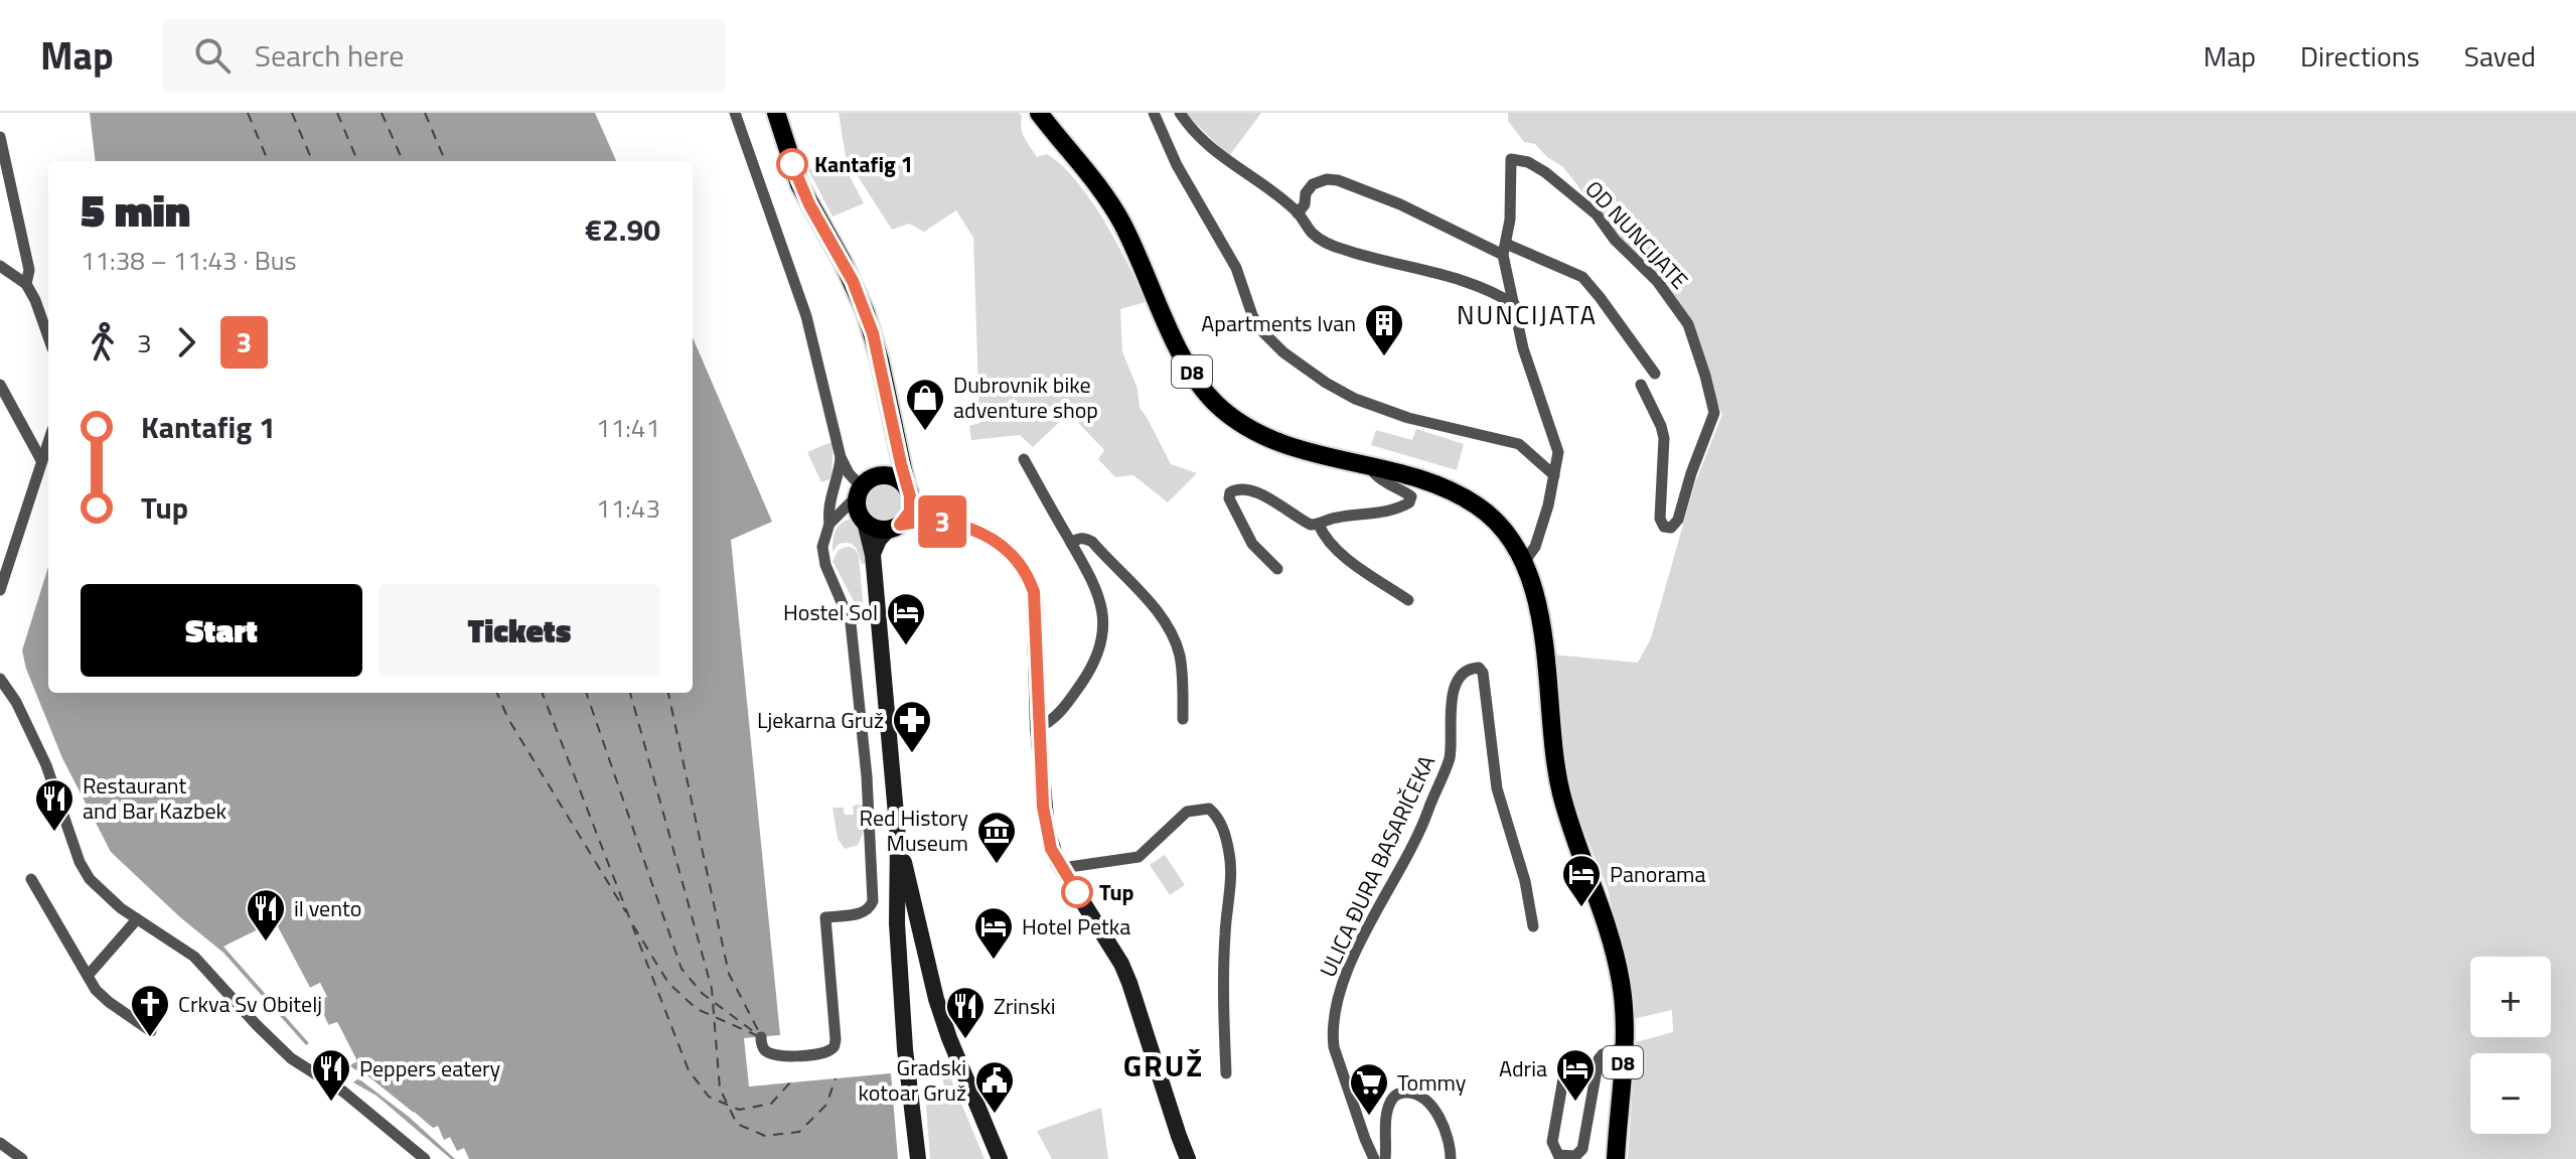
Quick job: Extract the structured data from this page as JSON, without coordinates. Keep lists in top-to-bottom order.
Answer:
{
  "streets": {
    "main road": ["D8"],
    "street": ["OD NUNCIJATE", "ULICA ĐURA BASARIČEKA"]
  },
  "crossings": [
    ["OD NUNCIJATE", "D8"]
  ],
  "districts": ["NUNCIJATA", "GRUŽ"],
  "places": {
    "other": ["Kantafig 1", "Tup"],
    "building": ["Apartments Ivan"],
    "shop": ["Dubrovnik bike adventure shop"],
    "hotel": [
      "Hostel Sol",
      "Panorama",
      "Hotel Petka",
      "Adria"
    ],
    "pharmacy": ["Ljekarna Gruž"],
    "restaurant": [
      "Restaurant and Bar Kazbek",
      "il vento",
      "Zrinski",
      "Peppers eatery"
    ],
    "museum": ["Red History Museum"],
    "church": ["Crkva Sv Obitelj"],
    "public building": ["Gradski kotoar Gruž"],
    "supermarket": ["Tommy"]
  },
  "lines": ["bus line 3"],
  "page": {
    "header": "Map",
    "search": "Search here",
    "nav": ["Map", "Directions", "Saved"],
    "on_map": "3",
    "heading": ["5 min", "11:38 – 11:43 · Bus", "€2.90"],
    "legs": ["3", "3"],
    "list": [
      {
        "name": "Kantafig 1",
        "value": "11:41"
      },
      {
        "name": "Tup",
        "value": "11:43"
      }
    ],
    "buttons": ["Start", "Tickets"],
    "map_buttons": ["+", "−"]
  }
}
